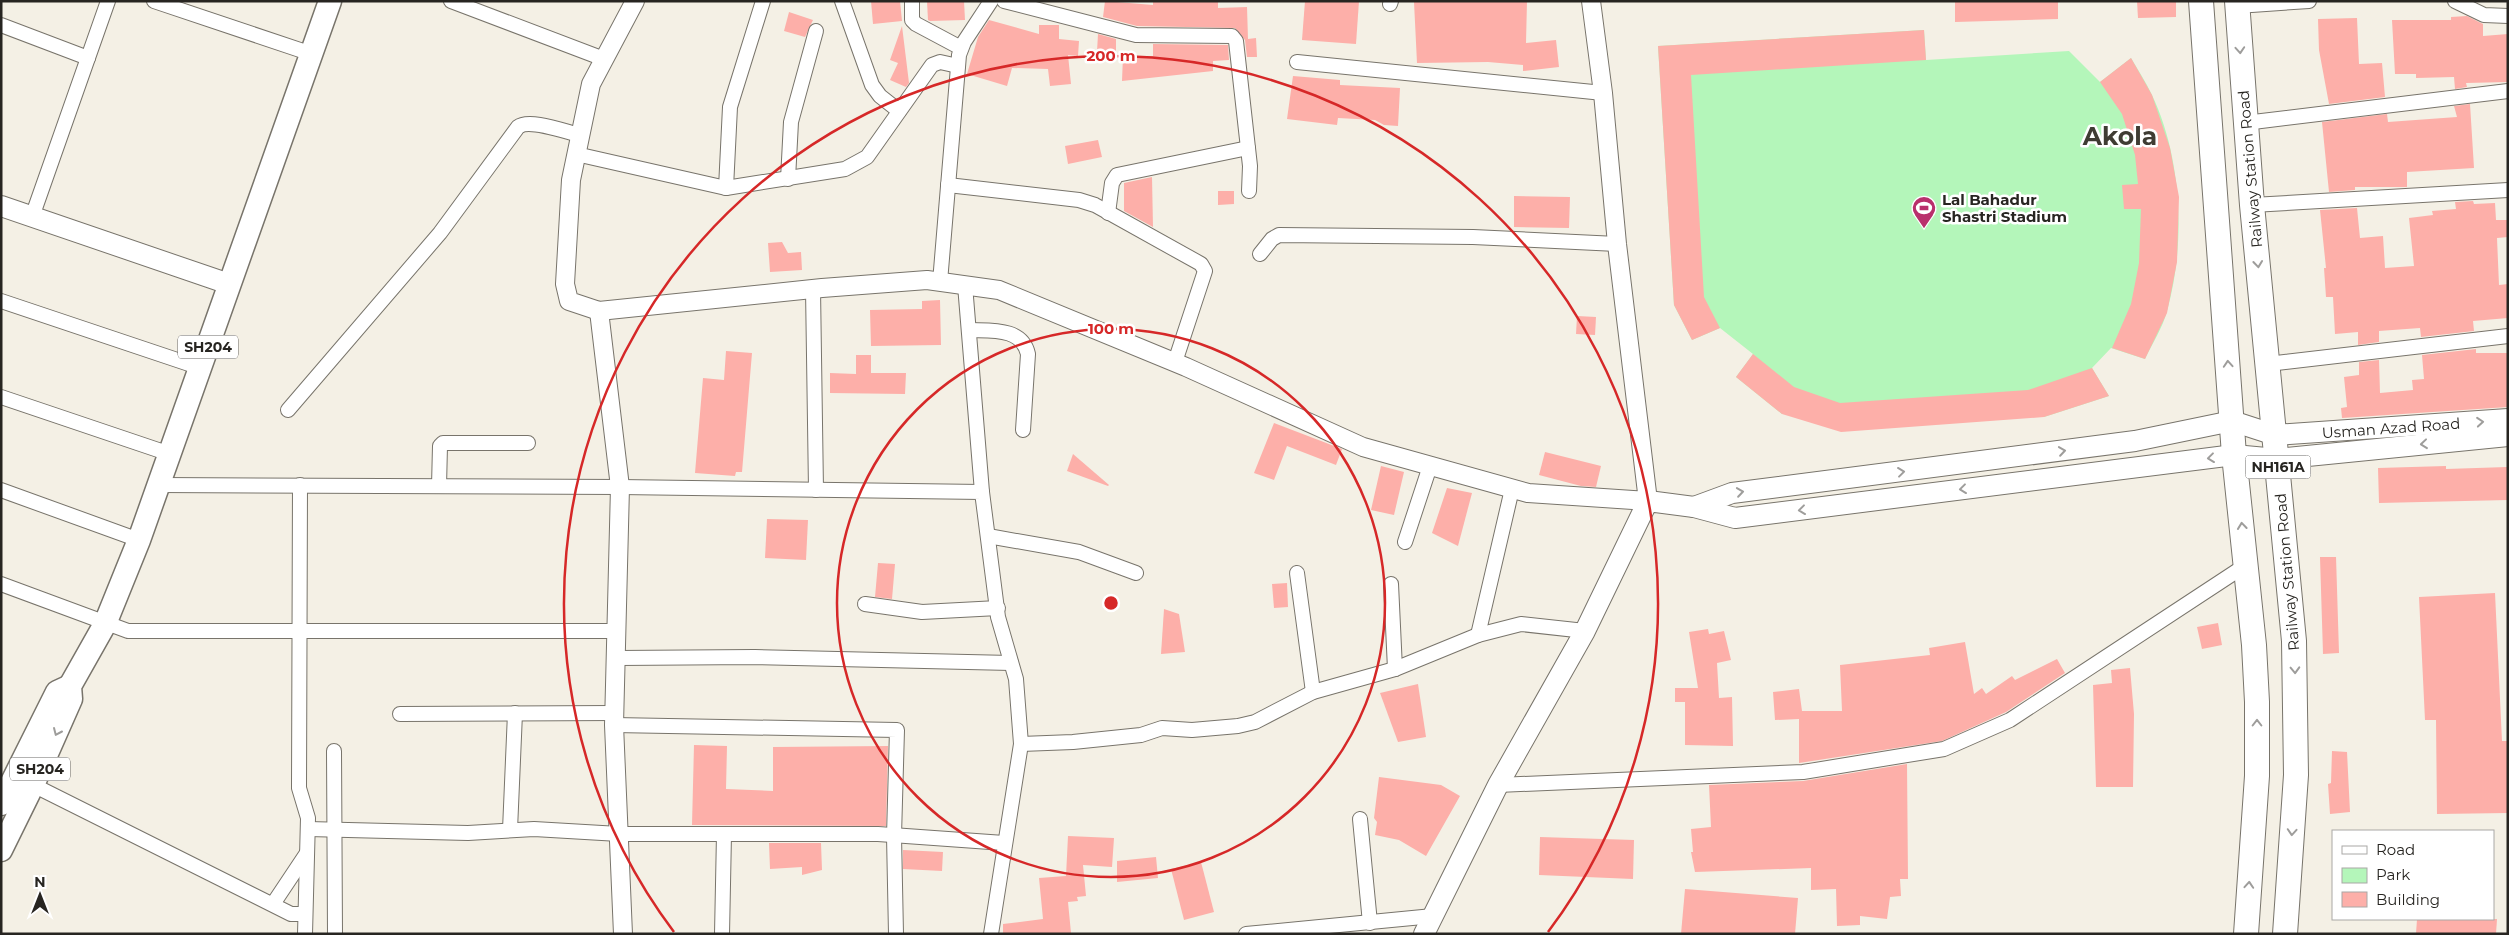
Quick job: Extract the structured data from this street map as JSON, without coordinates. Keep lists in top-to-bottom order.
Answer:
{
  "streets": {
    "highway": ["Railway Station Road", "NH161A"],
    "main road": ["SH204", "Usman Azad Road"]
  },
  "crossings": [
    ["Railway Station Road", "Usman Azad Road"],
    ["Usman Azad Road", "NH161A"]
  ],
  "districts": ["Akola"],
  "places": {
    "sports": ["Lal Bahadur Shastri Stadium"]
  },
  "legend": ["Road", "Park", "Building"],
  "north": "top",
  "rings": ["200 m", "100 m"]
}
